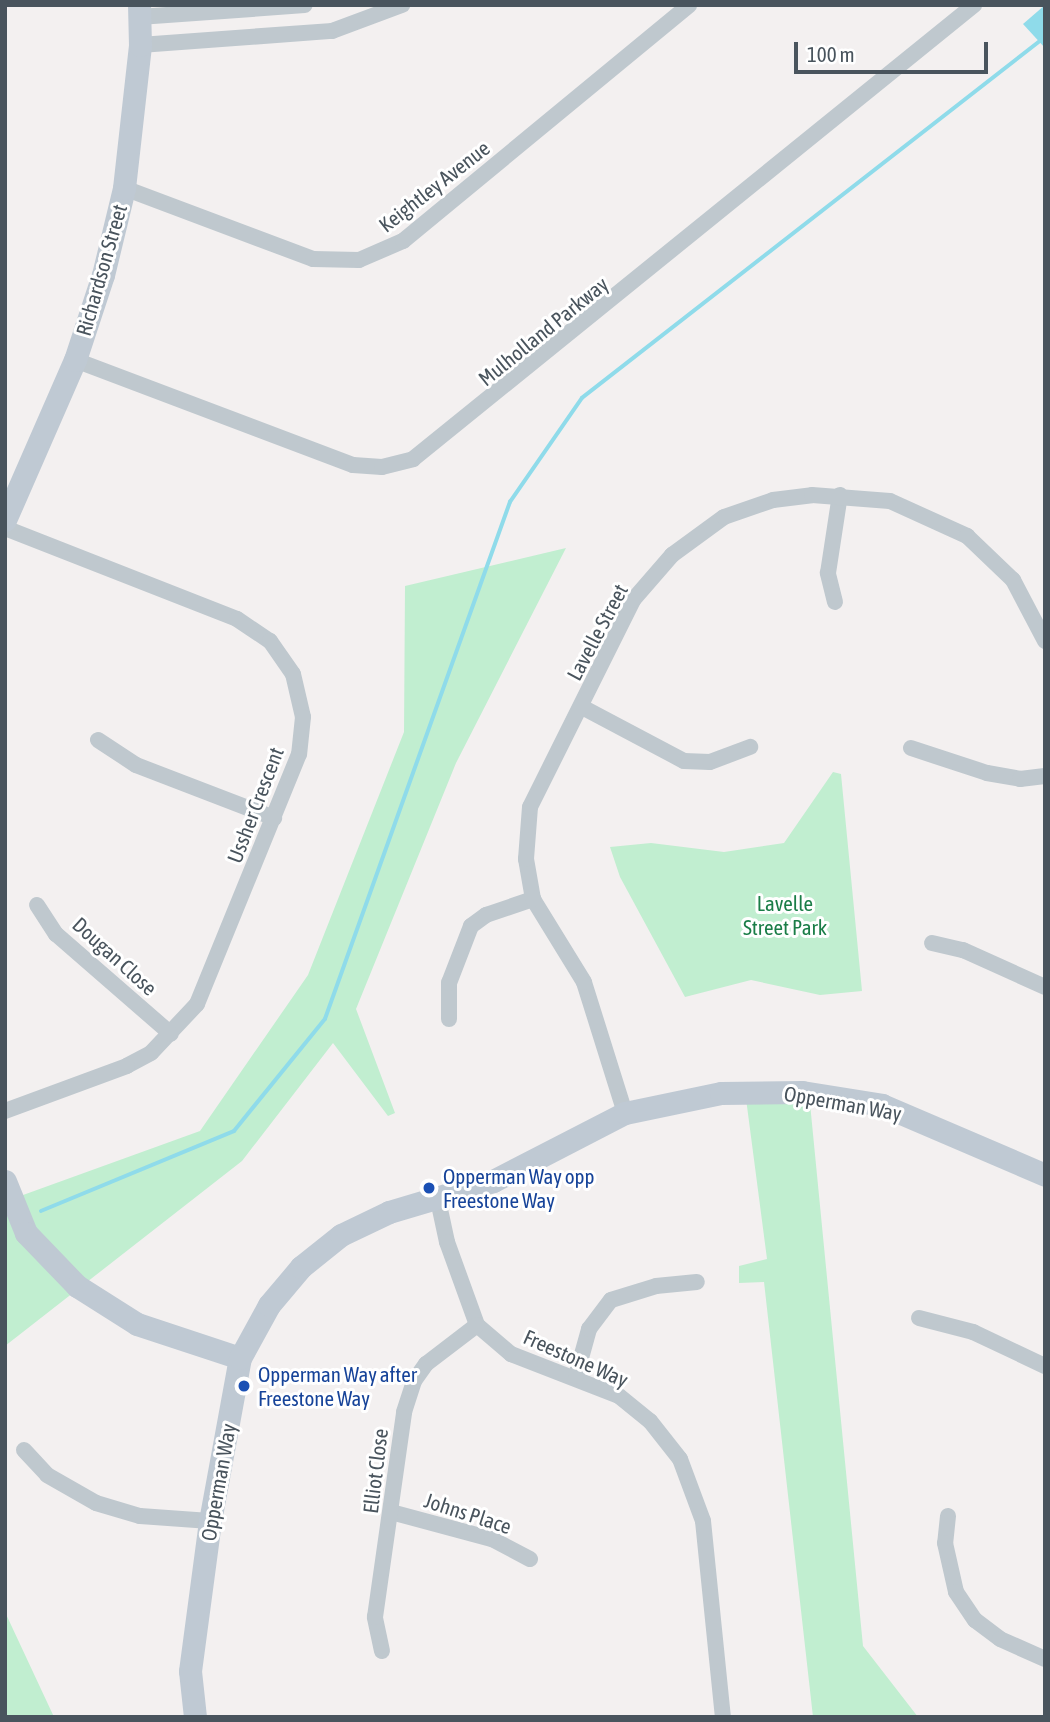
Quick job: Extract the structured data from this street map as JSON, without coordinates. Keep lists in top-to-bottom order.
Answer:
{
  "streets": {
    "street": [
      "Keightley Avenue",
      "Richardson Street",
      "Mulholland Parkway",
      "Lavelle Street",
      "Ussher Crescent",
      "Dougan Close",
      "Opperman Way",
      "Freestone Way",
      "Elliot Close",
      "Johns Place"
    ]
  },
  "crossings": [
    ["Keightley Avenue", "Richardson Street"],
    ["Richardson Street", "Mulholland Parkway"],
    ["Lavelle Street", "Opperman Way"],
    ["Ussher Crescent", "Dougan Close"],
    ["Opperman Way", "Freestone Way"],
    ["Freestone Way", "Elliot Close"],
    ["Elliot Close", "Johns Place"]
  ],
  "parks": ["Lavelle Street Park"],
  "places": ["Opperman Way opp Freestone Way", "Opperman Way after Freestone Way"],
  "scale_bar": "100 m"
}
